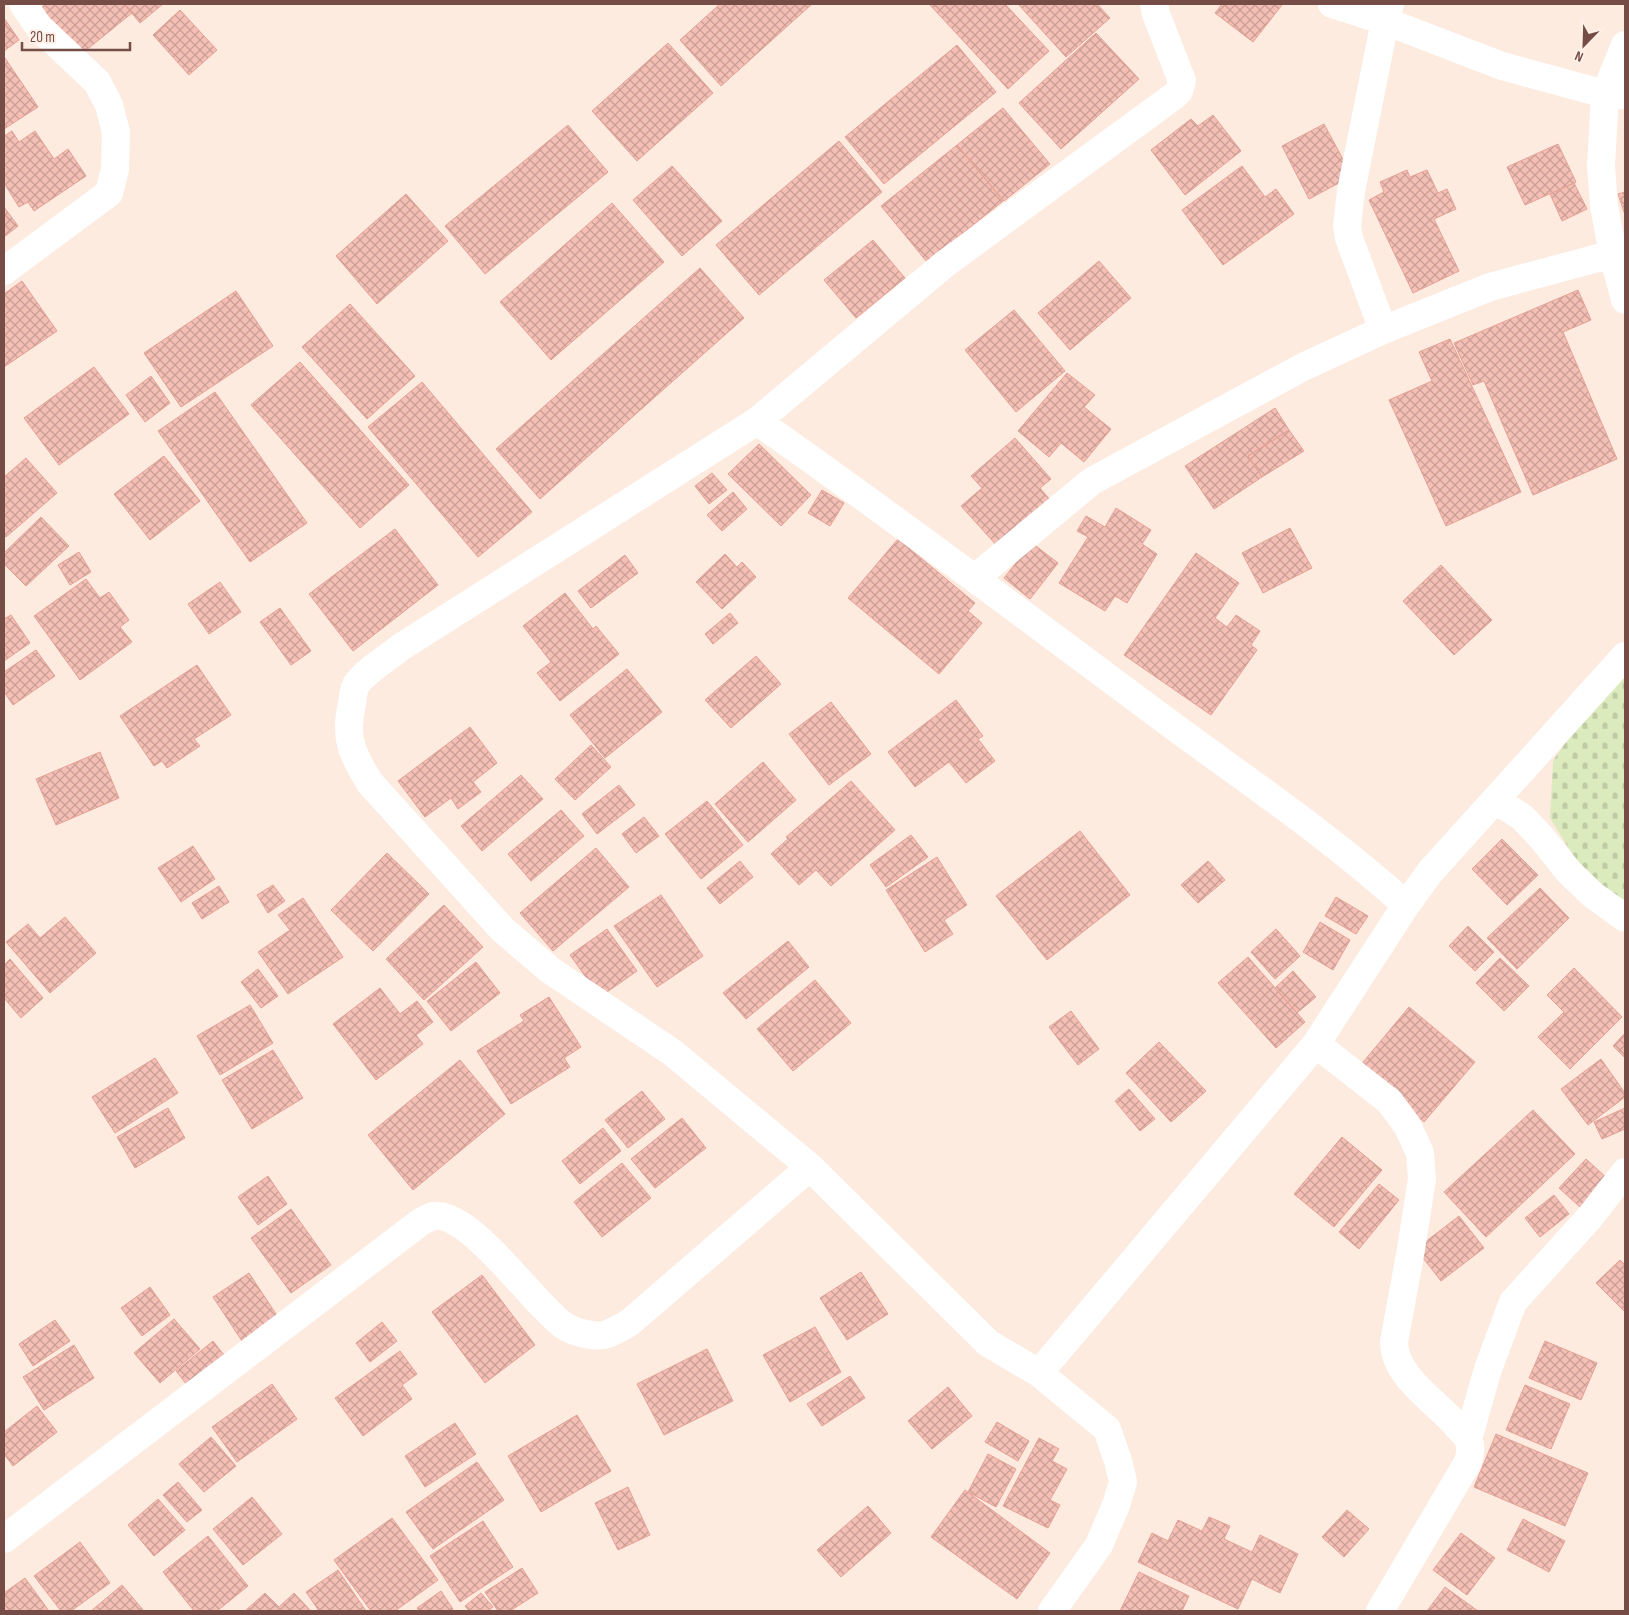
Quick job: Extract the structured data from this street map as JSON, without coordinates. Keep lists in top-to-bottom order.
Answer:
{
  "scale_bar": "20 m",
  "north": "bottom left"
}
